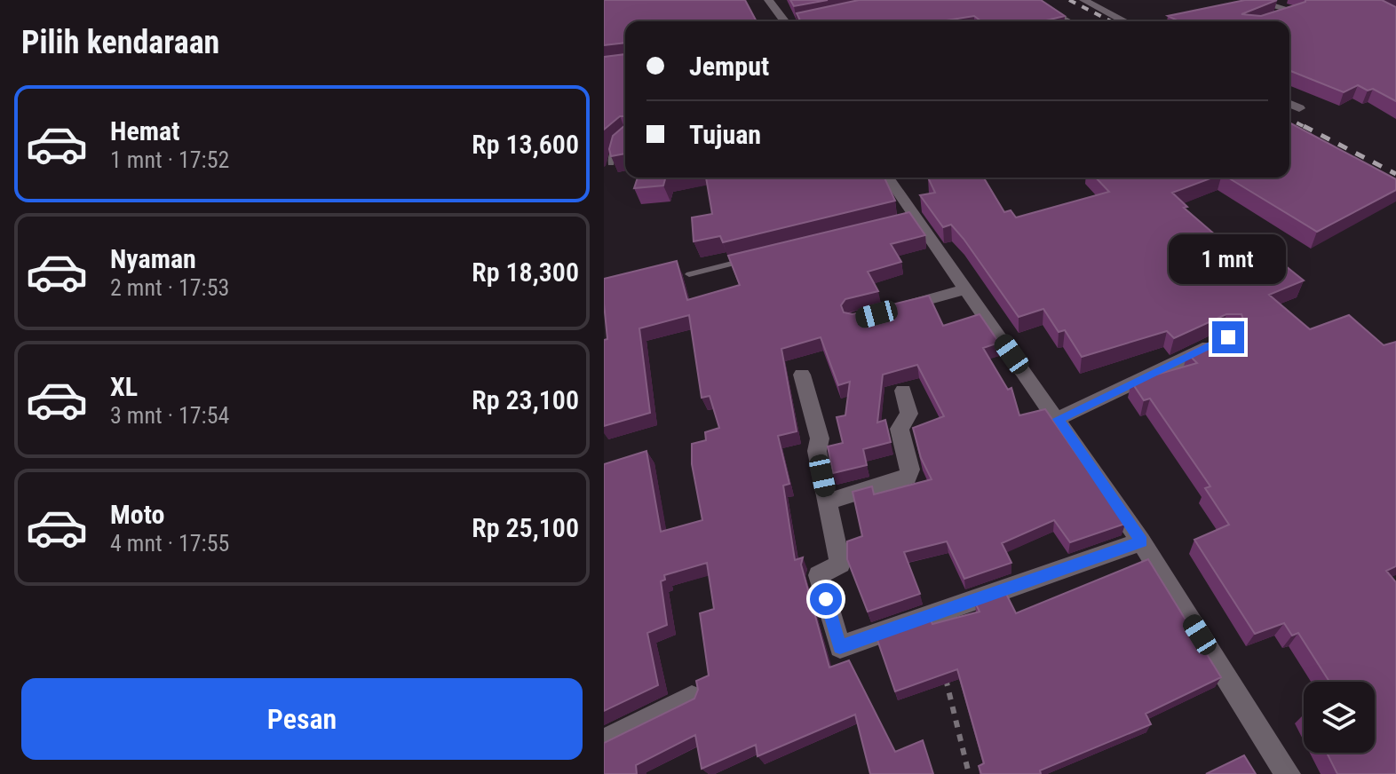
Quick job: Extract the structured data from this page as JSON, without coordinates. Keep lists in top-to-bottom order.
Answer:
{
  "page": {
    "heading": "Pilih kendaraan",
    "banner": ["Jemput", "Tujuan"],
    "list": [
      {
        "name": "Hemat",
        "note": "1 mnt · 17:52",
        "value": "Rp 13,600"
      },
      {
        "name": "Nyaman",
        "note": "2 mnt · 17:53",
        "value": "Rp 18,300"
      },
      {
        "name": "XL",
        "note": "3 mnt · 17:54",
        "value": "Rp 23,100"
      },
      {
        "name": "Moto",
        "note": "4 mnt · 17:55",
        "value": "Rp 25,100"
      }
    ],
    "bubble": "1 mnt",
    "buttons": "Pesan"
  }
}
